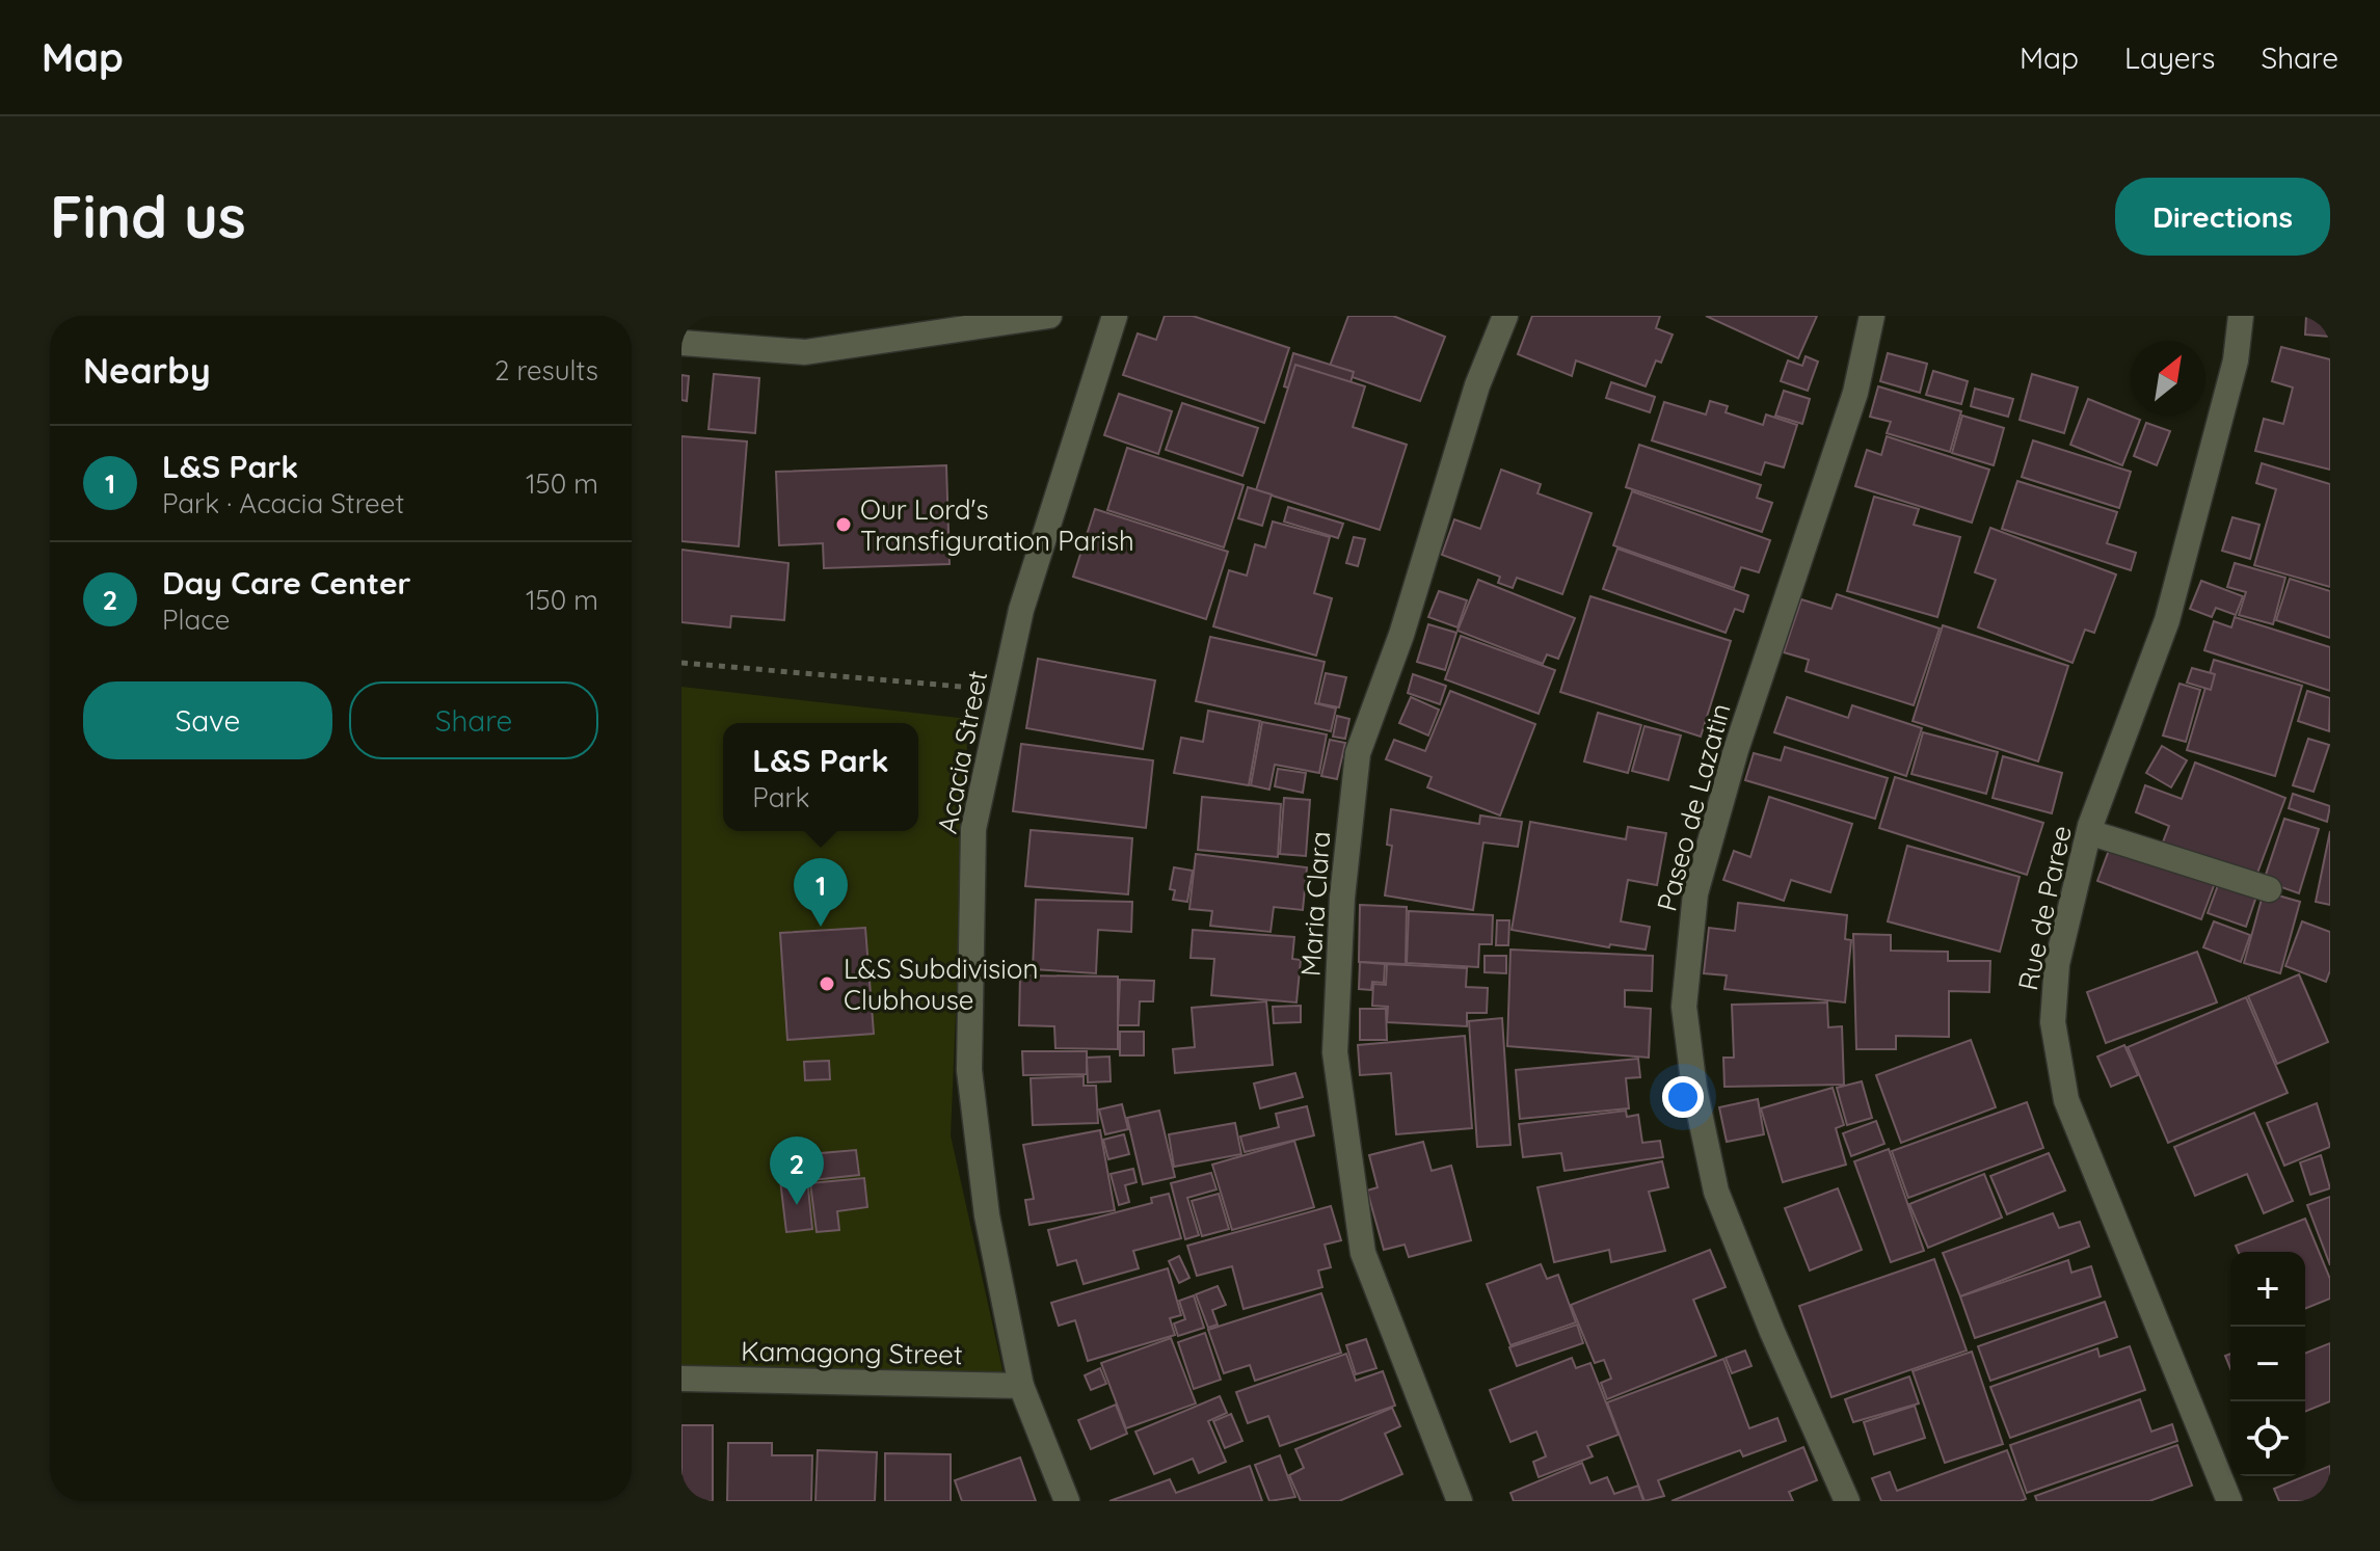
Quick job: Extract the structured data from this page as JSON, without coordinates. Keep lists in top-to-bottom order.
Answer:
{
  "streets": {
    "street": [
      "Acacia Street",
      "Paseo de Lazatin",
      "Maria Clara",
      "Rue de Paree",
      "Kamagong Street"
    ]
  },
  "crossings": [
    ["Acacia Street", "Kamagong Street"]
  ],
  "places": ["Our Lord's Transfiguration Parish", "L&S Subdivision Clubhouse"],
  "north": "top right",
  "page": {
    "header": "Map",
    "nav": ["Map", "Layers", "Share"],
    "buttons": [
      "Directions",
      ["Save", "Share"]
    ],
    "title": "Find us",
    "heading": ["Nearby", "2 results"],
    "list": [
      {
        "mark": "1",
        "name": "L&S Park",
        "note": "Park · Acacia Street",
        "value": "150 m"
      },
      {
        "mark": "2",
        "name": "Day Care Center",
        "note": "Place",
        "value": "150 m"
      }
    ],
    "popup": ["L&S Park", "Park"],
    "pins": ["1", "2"],
    "map_buttons": ["+", "−"]
  }
}
